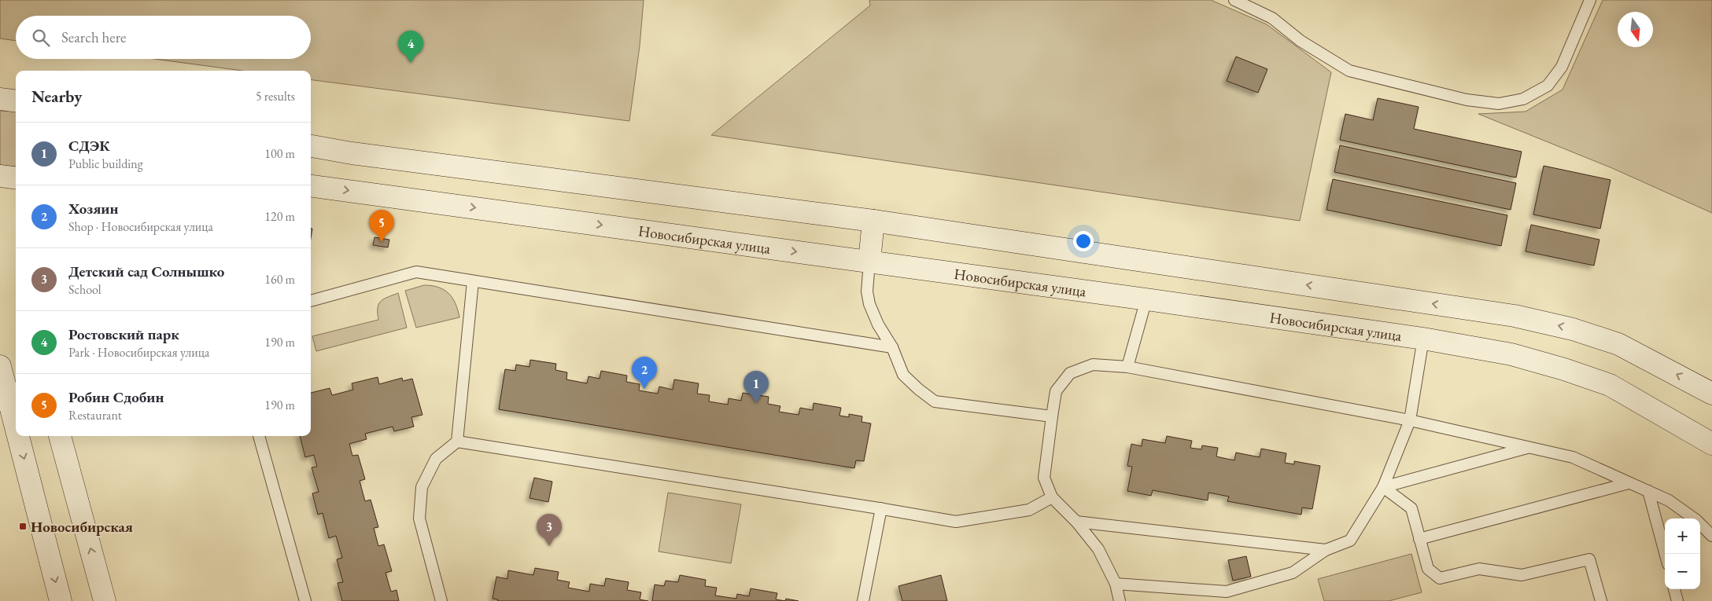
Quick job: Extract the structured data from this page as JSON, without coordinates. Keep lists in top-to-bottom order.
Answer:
{
  "streets": {
    "main road": ["Новосибирская улица"]
  },
  "places": {
    "transit": ["Новосибирская"]
  },
  "north": "bottom",
  "page": {
    "search": "Search here",
    "pins": [
      "4",
      "5",
      "2",
      "1",
      "3"
    ],
    "heading": ["Nearby", "5 results"],
    "list": [
      {
        "mark": "1",
        "name": "СДЭК",
        "note": "Public building",
        "value": "100 m"
      },
      {
        "mark": "2",
        "name": "Хозяин",
        "note": "Shop · Новосибирская улица",
        "value": "120 m"
      },
      {
        "mark": "3",
        "name": "Детский сад Солнышко",
        "note": "School",
        "value": "160 m"
      },
      {
        "mark": "4",
        "name": "Ростовский парк",
        "note": "Park · Новосибирская улица",
        "value": "190 m"
      },
      {
        "mark": "5",
        "name": "Робин Сдобин",
        "note": "Restaurant",
        "value": "190 m"
      }
    ],
    "map_buttons": ["+", "−"]
  }
}
